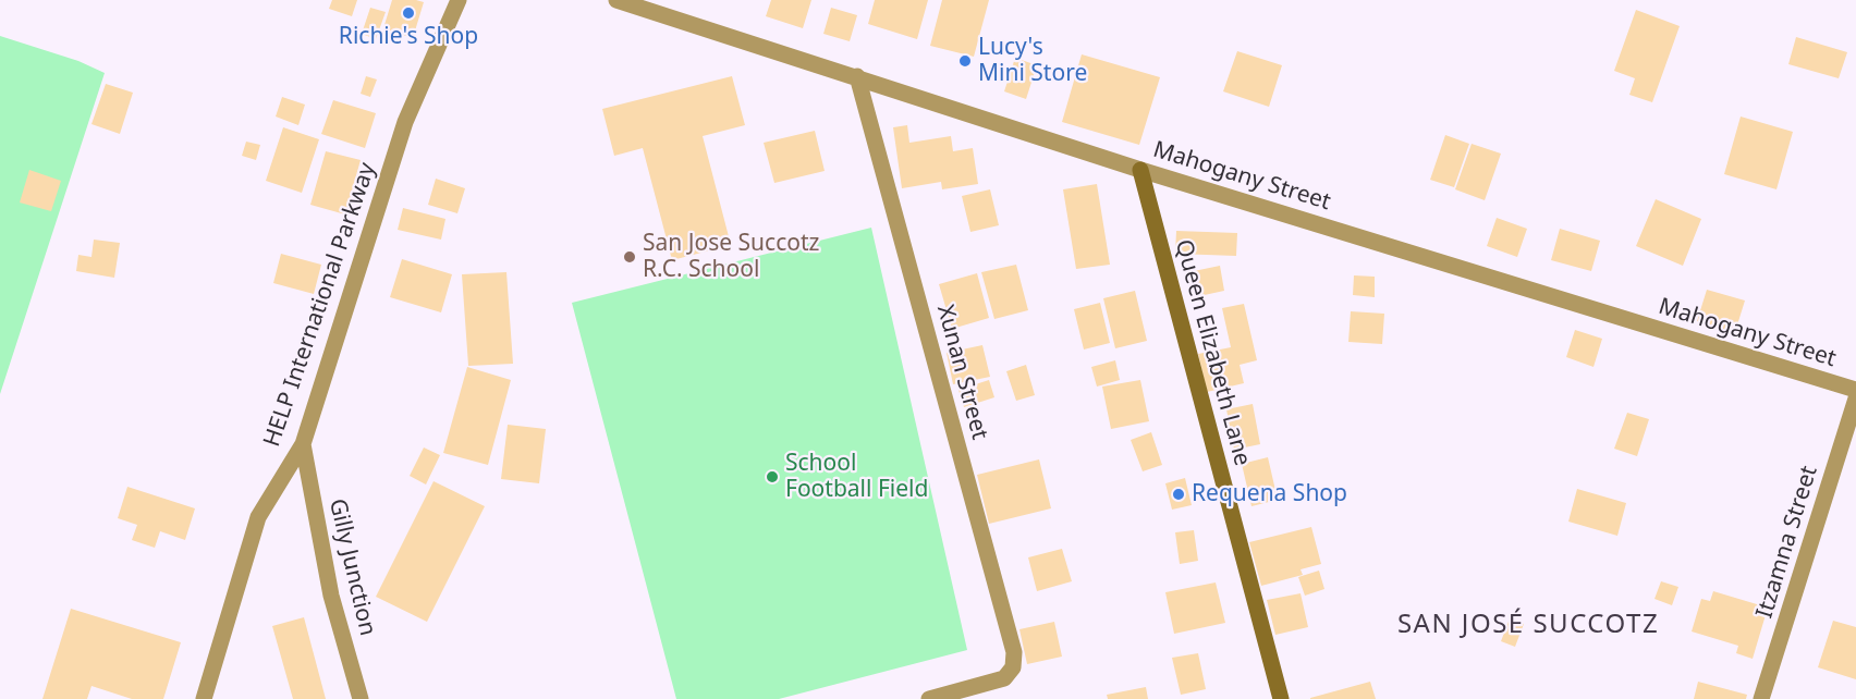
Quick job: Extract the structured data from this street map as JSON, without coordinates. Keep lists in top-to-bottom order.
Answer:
{
  "streets": {
    "street": [
      "Mahogany Street",
      "HELP International Parkway",
      "Queen Elizabeth Lane",
      "Xunan Street",
      "Itzamna Street",
      "Gilly Junction"
    ]
  },
  "crossings": [
    ["Mahogany Street", "Queen Elizabeth Lane"],
    ["Mahogany Street", "Xunan Street"],
    ["HELP International Parkway", "Gilly Junction"]
  ],
  "districts": ["SAN JOSÉ SUCCOTZ"],
  "places": [
    "Richie's Shop",
    "Lucy's Mini Store",
    "San Jose Succotz R.C. School",
    "School Football Field",
    "Requena Shop"
  ]
}
